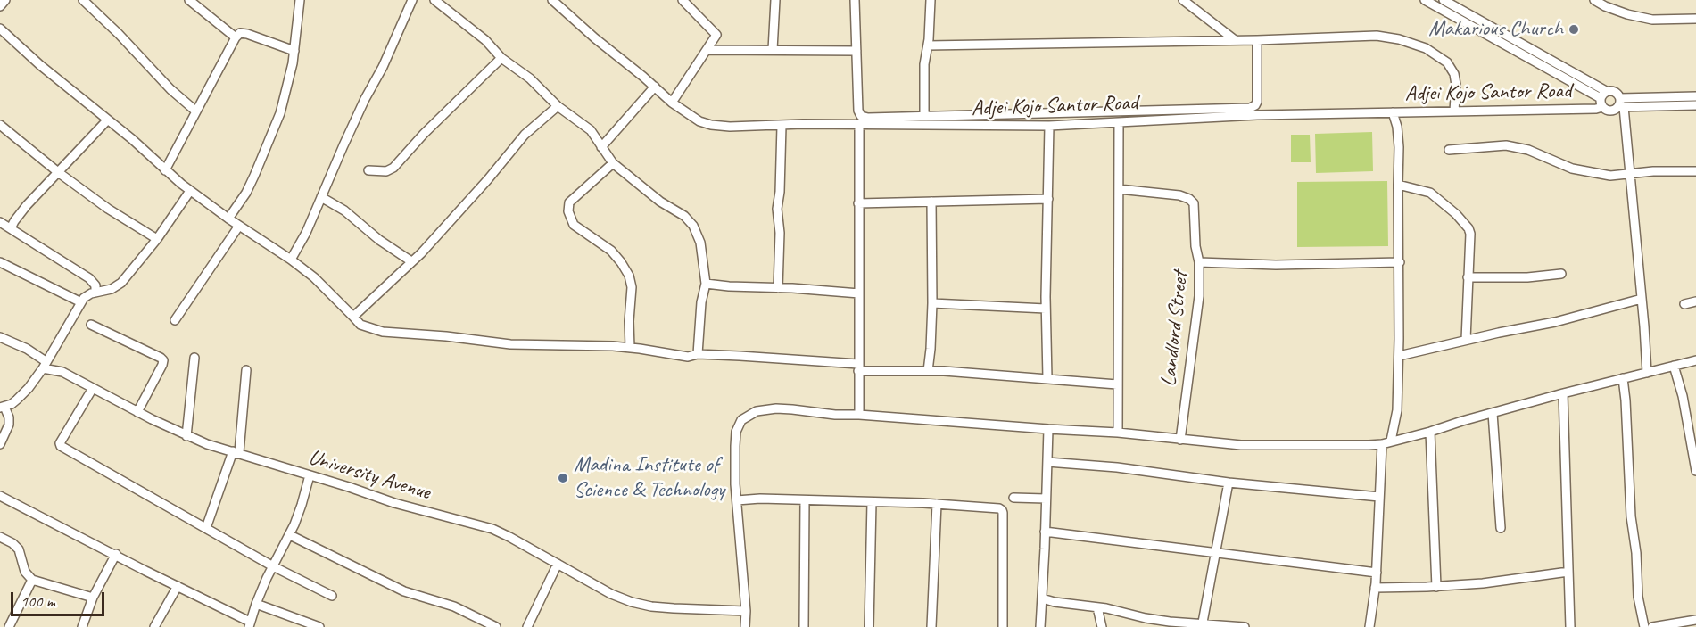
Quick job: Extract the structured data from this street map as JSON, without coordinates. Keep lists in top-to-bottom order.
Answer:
{
  "streets": {
    "street": ["Adjei Kojo Santor Road", "Landlord Street", "University Avenue"]
  },
  "places": ["Makarious Church", "Madina Institute of Science & Technology"],
  "scale_bar": "100 m"
}
